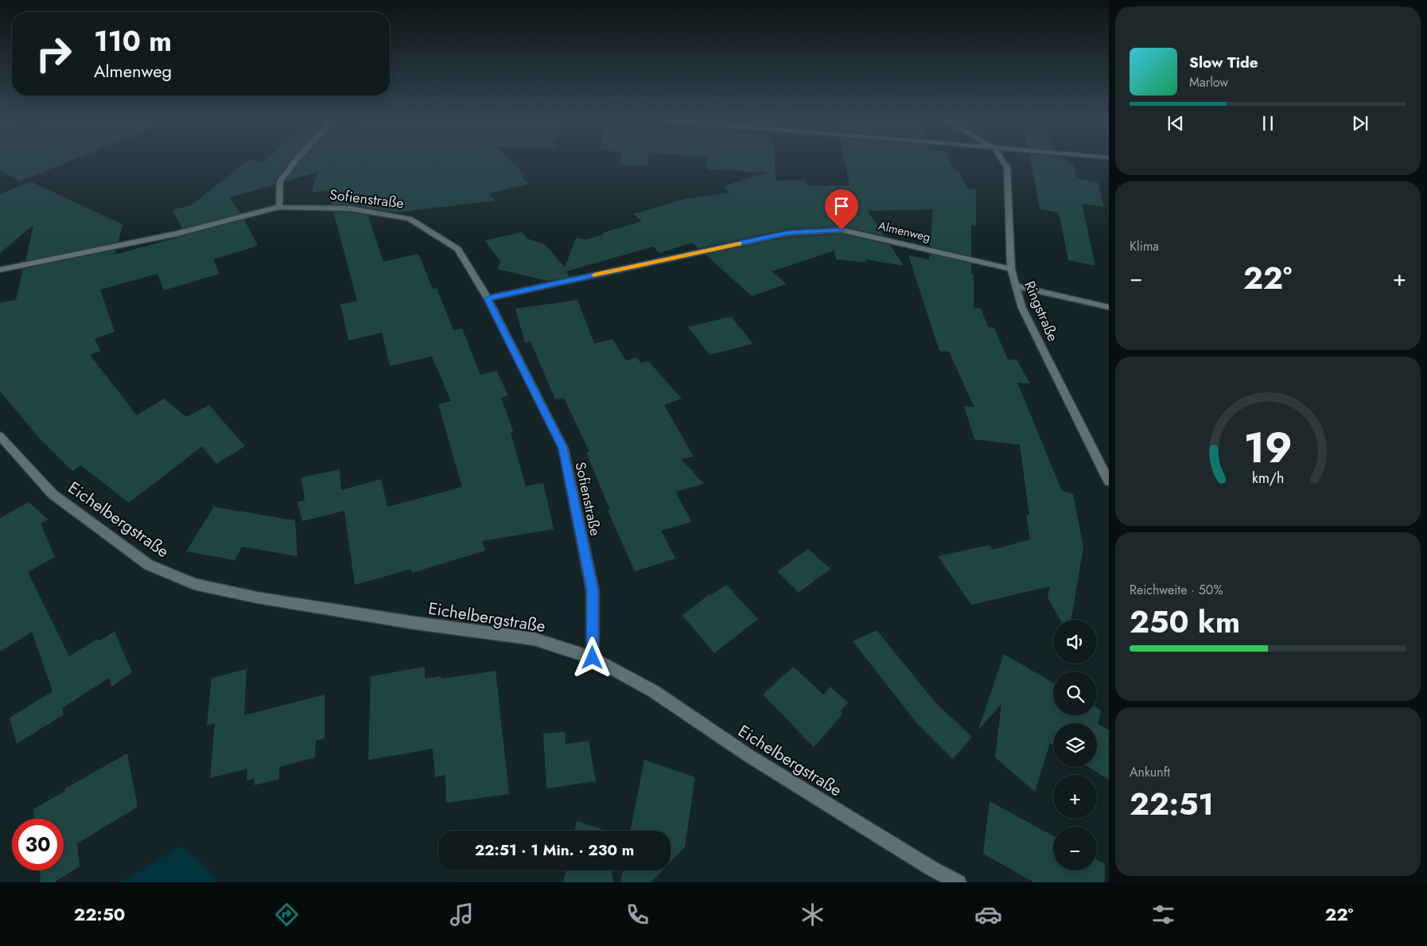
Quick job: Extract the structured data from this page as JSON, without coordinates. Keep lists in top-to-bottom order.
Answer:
{
  "streets": {
    "street": [
      "Sofienstraße",
      "Almenweg",
      "Ringstraße",
      "Eichelbergstraße"
    ]
  },
  "crossings": [
    ["Sofienstraße", "Almenweg"],
    ["Sofienstraße", "Eichelbergstraße"],
    ["Almenweg", "Ringstraße"]
  ],
  "page": {
    "turn": ["110 m", "Almenweg"],
    "song": ["Slow Tide", "Marlow"],
    "tile": [
      "Klima",
      ["Reichweite · 50%", "250 km"],
      ["Ankunft", "22:51"]
    ],
    "heat": ["−", "22°", "+"],
    "map_buttons": ["+", "−"],
    "limit": "30",
    "trip": "22:51 · 1 Min. · 230 m",
    "tabs": ["22:50", "22°"],
    "gauge": ["19", "km/h"]
  }
}
